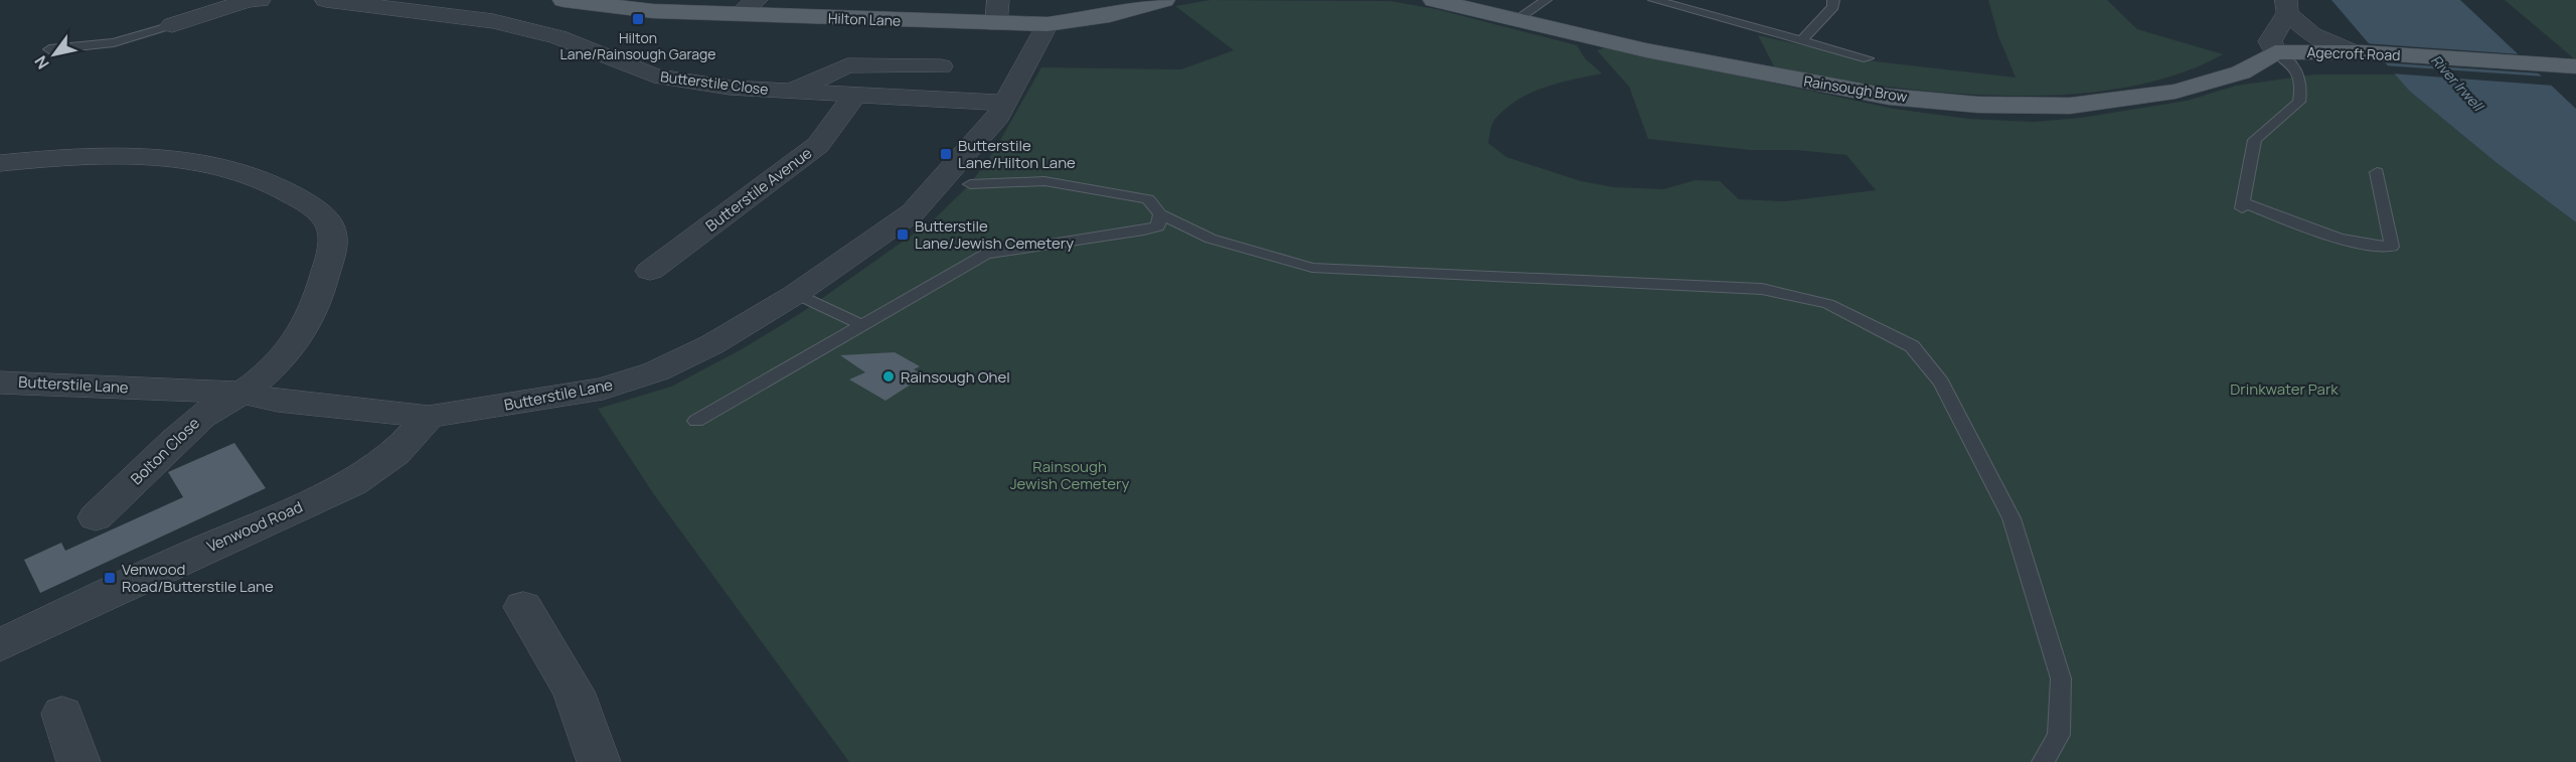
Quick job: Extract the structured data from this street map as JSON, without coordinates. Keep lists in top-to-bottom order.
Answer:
{
  "streets": {
    "main road": ["Hilton Lane", "Agecroft Road", "Rainsough Brow"],
    "street": [
      "Butterstile Close",
      "Butterstile Avenue",
      "Butterstile Lane",
      "Bolton Close",
      "Venwood Road"
    ]
  },
  "crossings": [
    ["Hilton Lane", "Butterstile Lane"],
    ["Agecroft Road", "Rainsough Brow"],
    ["Butterstile Close", "Butterstile Avenue"],
    ["Butterstile Close", "Butterstile Lane"],
    ["Butterstile Lane", "Bolton Close"],
    ["Butterstile Lane", "Venwood Road"]
  ],
  "water": ["River Irwell"],
  "parks": ["Drinkwater Park", "Rainsough Jewish Cemetery"],
  "places": {
    "transit": [
      "Hilton Lane/Rainsough Garage",
      "Butterstile Lane/Hilton Lane",
      "Butterstile Lane/Jewish Cemetery",
      "Venwood Road/Butterstile Lane"
    ],
    "other": ["Rainsough Ohel"]
  },
  "north": "bottom left"
}
